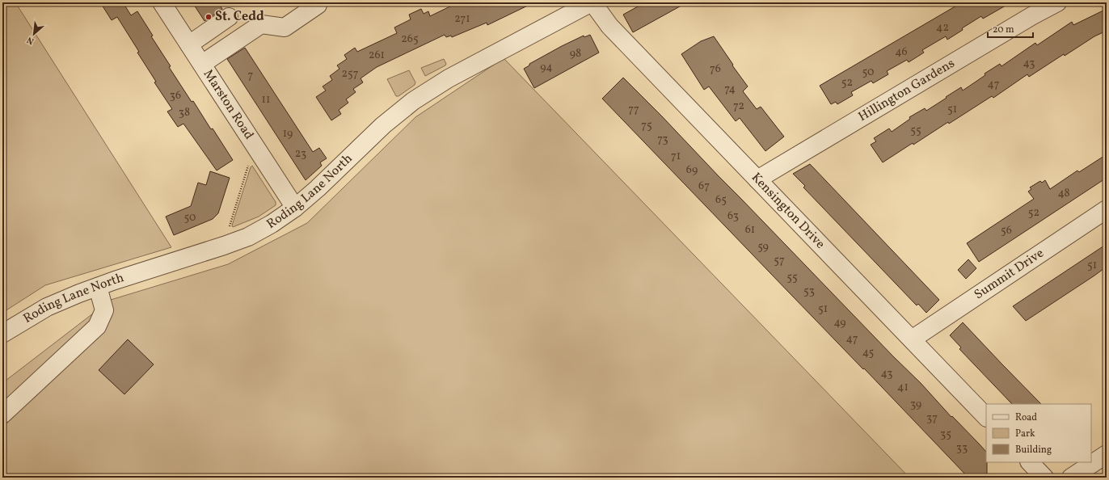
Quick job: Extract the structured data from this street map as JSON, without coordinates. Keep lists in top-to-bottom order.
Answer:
{
  "streets": {
    "street": [
      "Hillington Gardens",
      "Marston Road",
      "Roding Lane North",
      "Kensington Drive",
      "Summit Drive"
    ]
  },
  "crossings": [
    ["Hillington Gardens", "Kensington Drive"],
    ["Marston Road", "Roding Lane North"],
    ["Roding Lane North", "Kensington Drive"],
    ["Kensington Drive", "Summit Drive"]
  ],
  "places": ["St. Cedd"],
  "house_numbers": [
    "271",
    "42",
    "265",
    "46",
    "98",
    "261",
    "43",
    "94",
    "76",
    "50",
    "257",
    "7",
    "52",
    "47",
    "74",
    "36",
    "11",
    "72",
    "77",
    "51",
    "38",
    "75",
    "55",
    "19",
    "73",
    "23",
    "71",
    "69",
    "67",
    "48",
    "65",
    "52",
    "63",
    "50",
    "61",
    "56",
    "59",
    "57",
    "51",
    "55",
    "53",
    "51",
    "49",
    "47",
    "45",
    "43",
    "41",
    "39",
    "37",
    "35",
    "33"
  ],
  "legend": ["Road", "Park", "Building"],
  "scale_bar": "20 m",
  "north": "bottom left"
}
